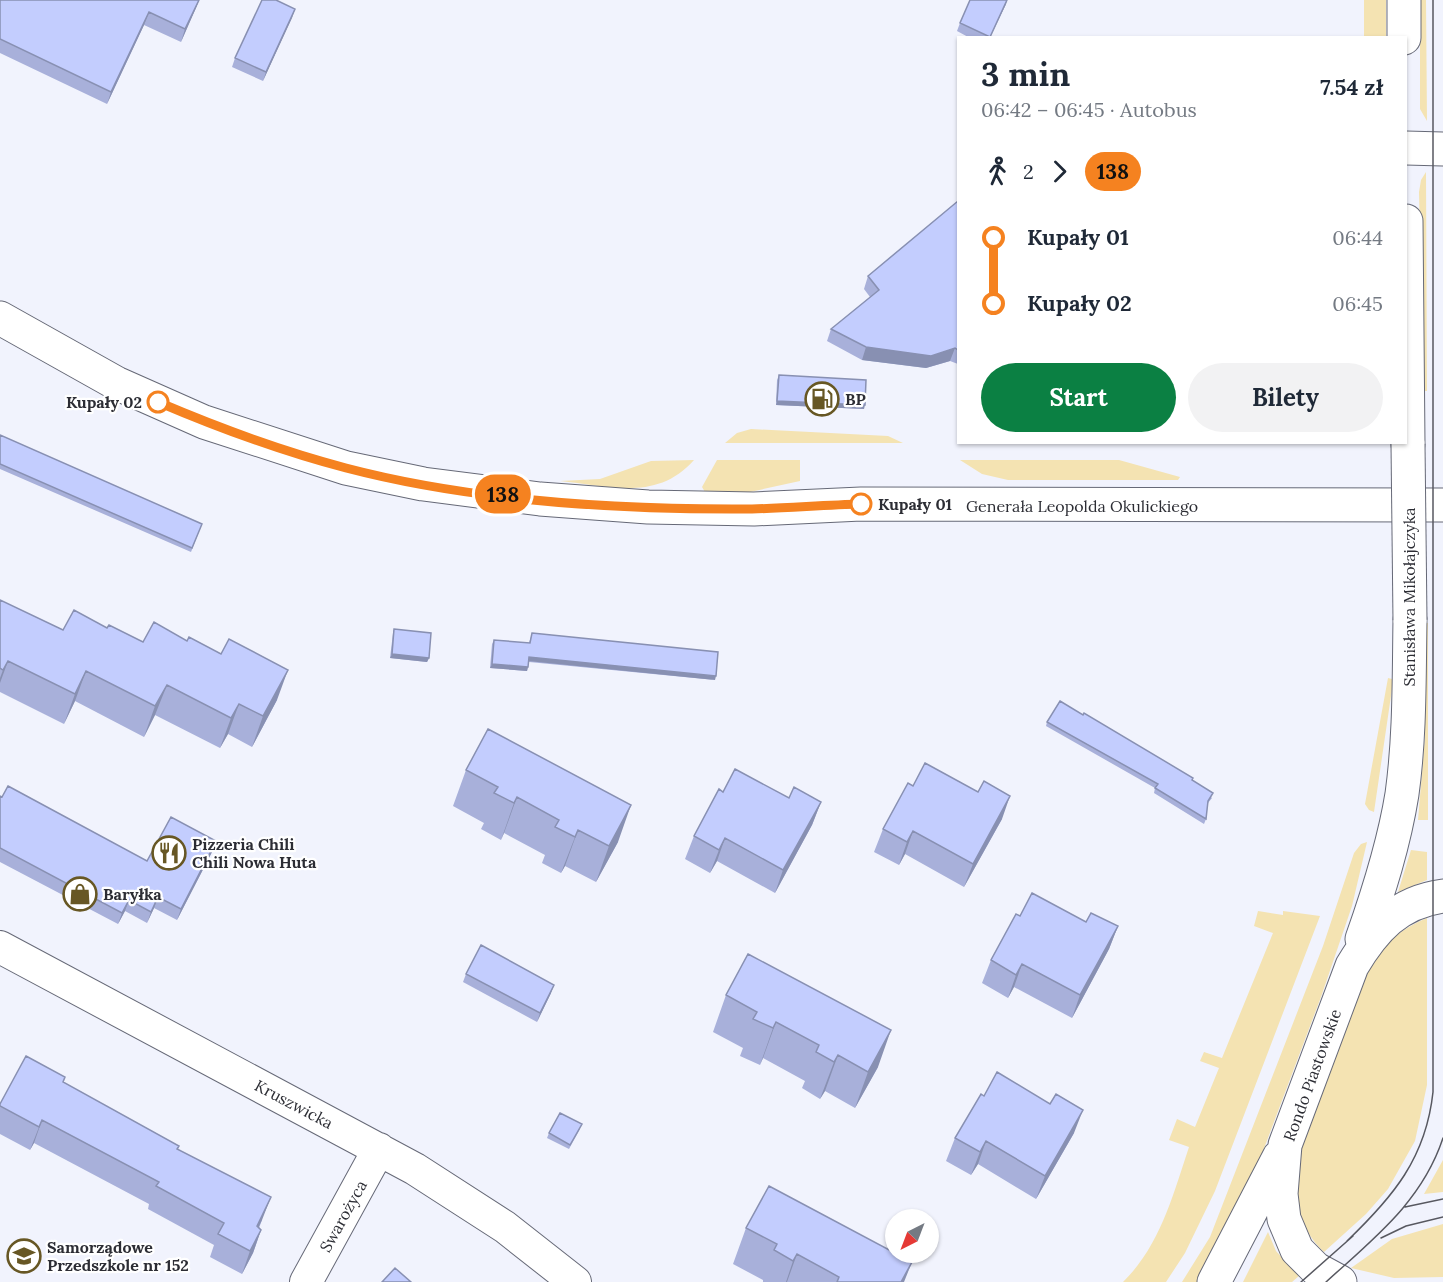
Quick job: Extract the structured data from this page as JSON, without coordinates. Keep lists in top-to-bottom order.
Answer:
{
  "streets": {
    "street": [
      "Generała Leopolda Okulickiego",
      "Stanisława Mikołajczyka",
      "Rondo Piastowskie",
      "Kruszwicka",
      "Swarożyca"
    ]
  },
  "crossings": [
    ["Stanisława Mikołajczyka", "Rondo Piastowskie"],
    ["Kruszwicka", "Swarożyca"]
  ],
  "places": {
    "fuel station": ["BP"],
    "other": ["Kupały 02", "Kupały 01"],
    "restaurant": ["Pizzeria Chili Chili Nowa Huta"],
    "shop": ["Baryłka"],
    "school or university": ["Samorządowe Przedszkole nr 152"]
  },
  "lines": ["bus line 138"],
  "north": "bottom left",
  "page": {
    "on_map": "138",
    "heading": ["3 min", "06:42 – 06:45 · Autobus", "7.54 zł"],
    "legs": ["2", "138"],
    "list": [
      {
        "name": "Kupały 01",
        "value": "06:44"
      },
      {
        "name": "Kupały 02",
        "value": "06:45"
      }
    ],
    "buttons": ["Start", "Bilety"]
  }
}
